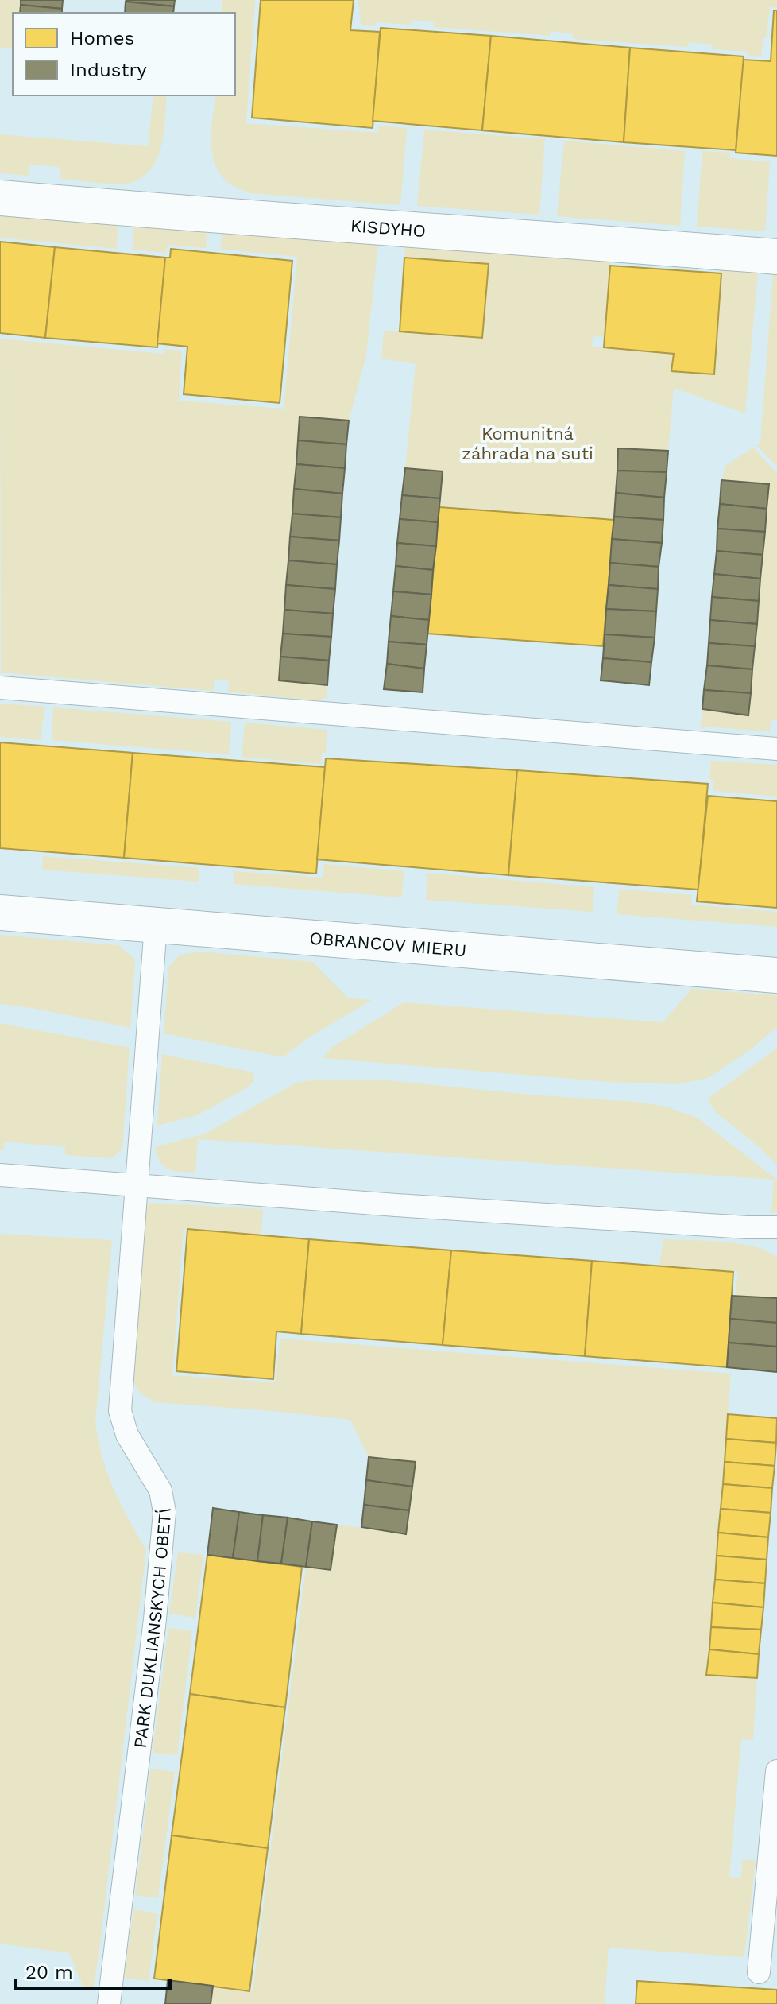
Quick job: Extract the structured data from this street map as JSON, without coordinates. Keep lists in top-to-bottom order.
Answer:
{
  "streets": {
    "street": ["KISDYHO", "OBRANCOV MIERU"],
    "lane": ["PARK DUKLIANSKYCH OBETÍ"]
  },
  "crossings": [
    ["OBRANCOV MIERU", "PARK DUKLIANSKYCH OBETÍ"]
  ],
  "parks": ["Komunitná záhrada na suti"],
  "legend": ["Homes", "Industry"],
  "scale_bar": "20 m"
}
